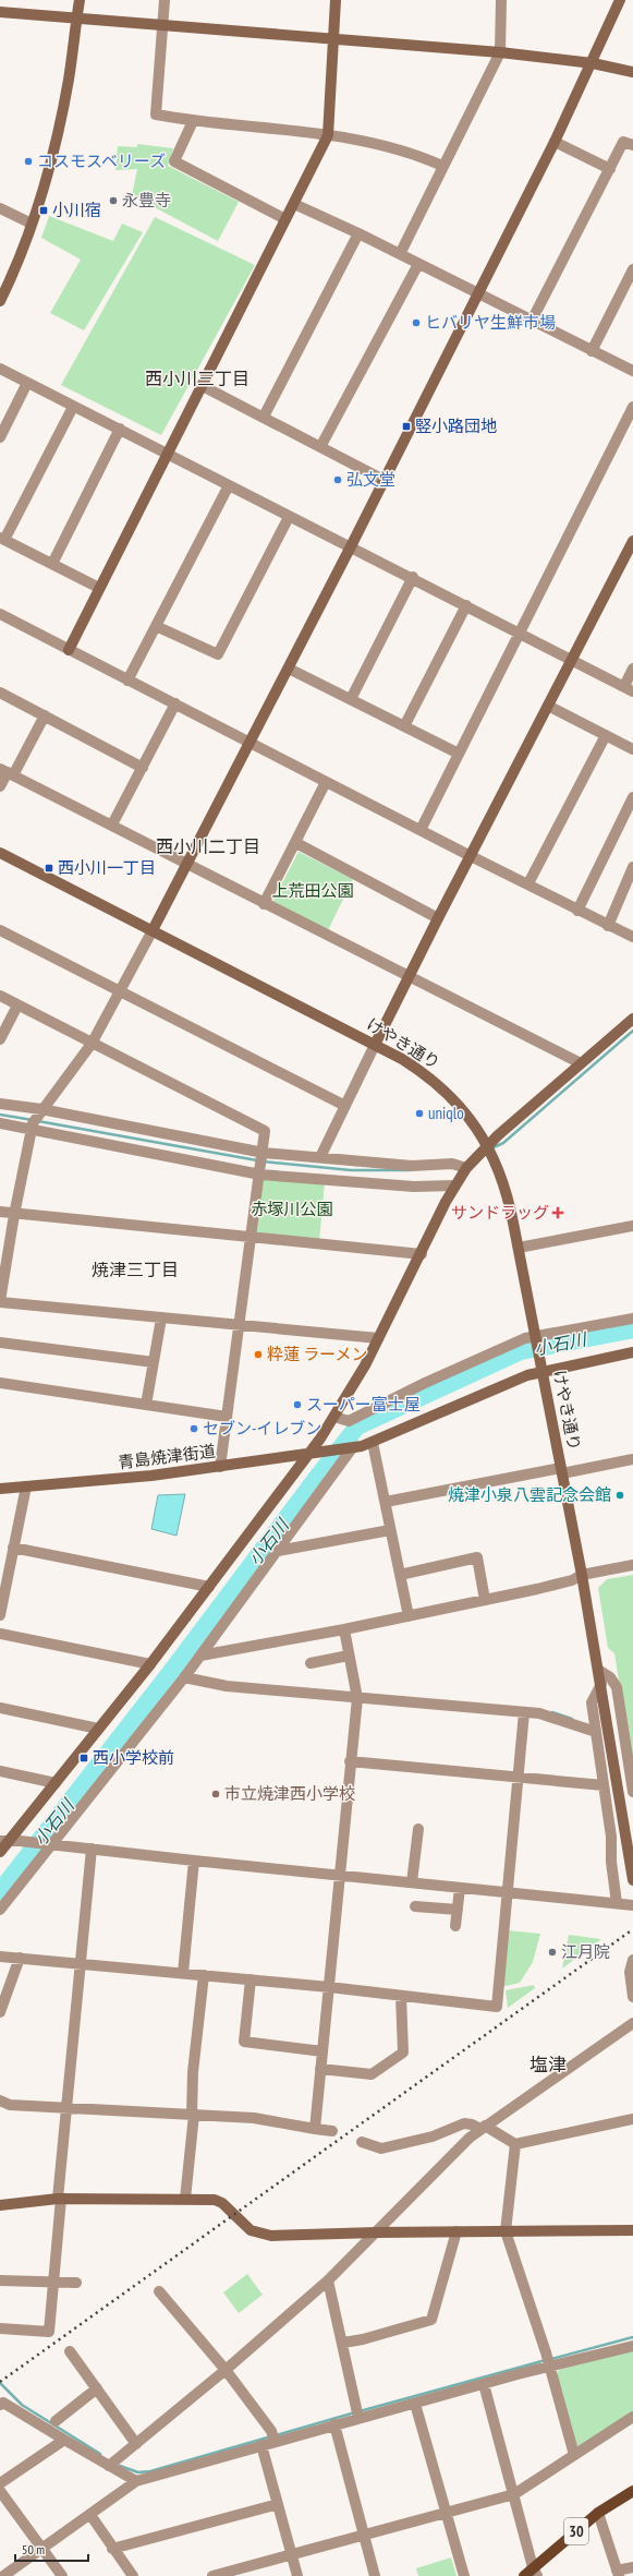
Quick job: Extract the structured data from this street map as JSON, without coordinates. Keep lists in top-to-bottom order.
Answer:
{
  "streets": {
    "main road": ["30"],
    "street": ["けやき通り", "青島焼津街道"]
  },
  "crossings": [
    ["けやき通り", "青島焼津街道"]
  ],
  "districts": [
    "西小川三丁目",
    "西小川二丁目",
    "焼津三丁目",
    "塩津"
  ],
  "water": ["小石川"],
  "parks": ["上荒田公園", "赤塚川公園"],
  "places": {
    "other": [
      "コスモスベリーズ",
      "永豊寺",
      "ヒバリヤ生鮮市場",
      "弘文堂",
      "uniqlo",
      "粋蓮 ラーメン",
      "スーパー富士屋",
      "セブン-イレブン",
      "焼津小泉八雲記念会館",
      "市立焼津西小学校",
      "江月院"
    ],
    "transit": [
      "小川宿",
      "竪小路団地",
      "西小川一丁目",
      "西小学校前"
    ],
    "health": ["サンドラッグ"]
  },
  "scale_bar": "50 m"
}
